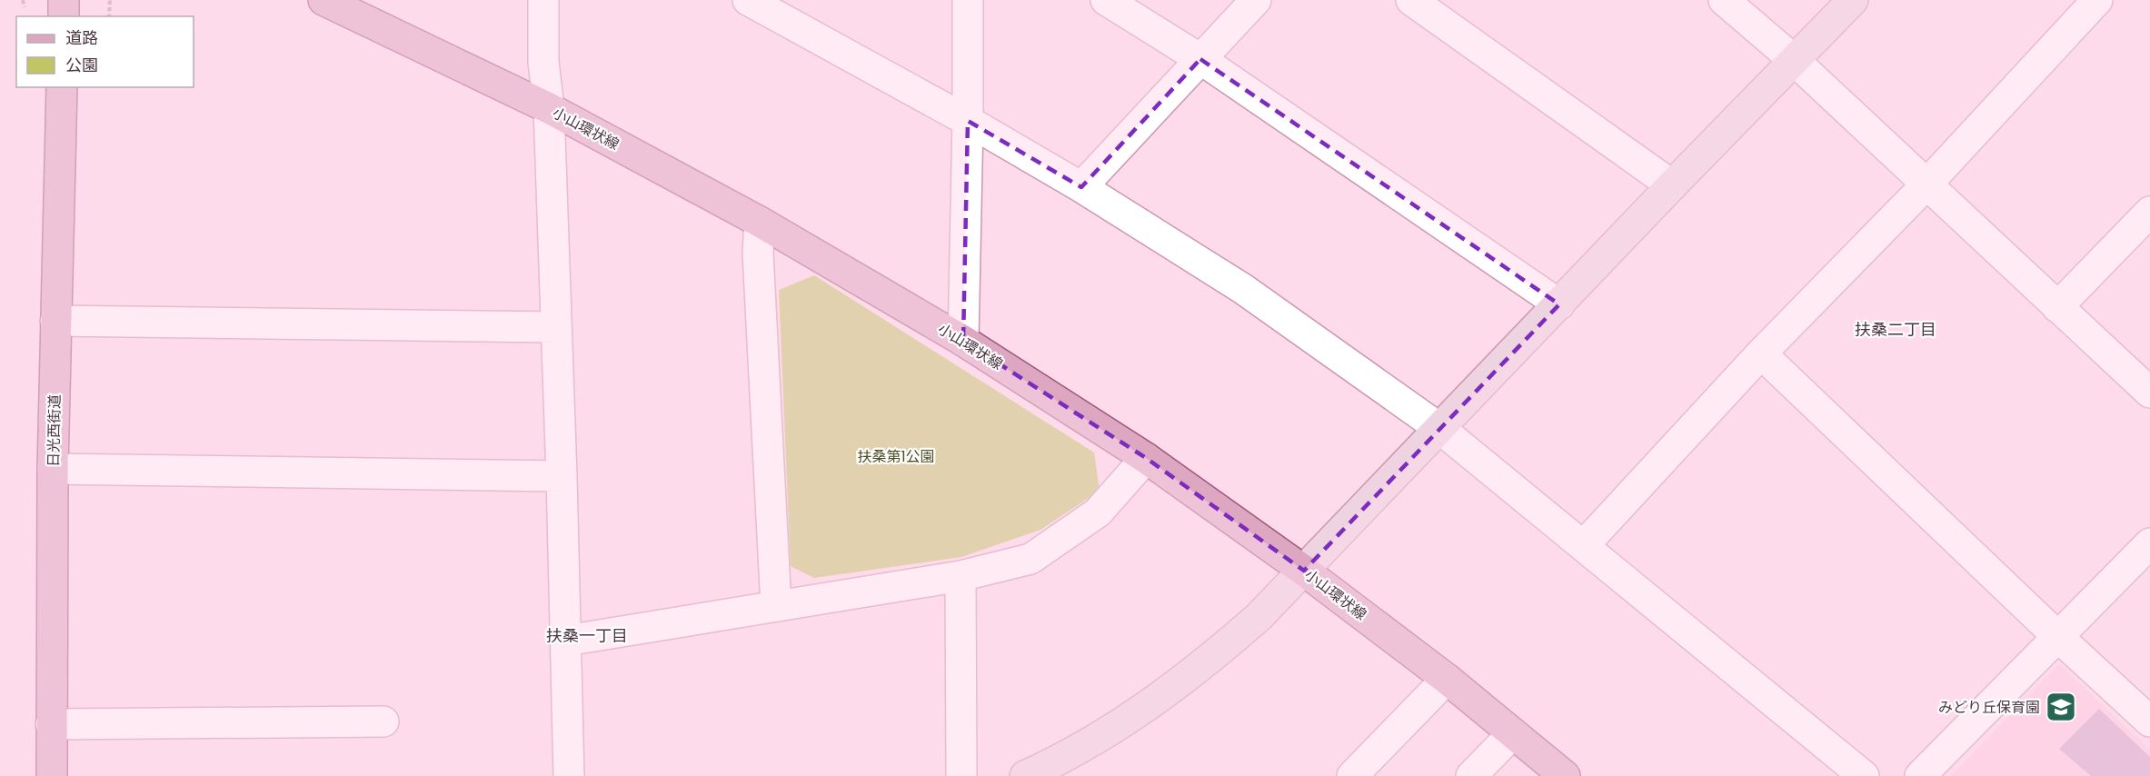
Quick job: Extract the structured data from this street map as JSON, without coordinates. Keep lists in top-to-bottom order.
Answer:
{
  "streets": {
    "main road": ["小山環状線", "日光西街道"]
  },
  "districts": ["扶桑二丁目", "扶桑一丁目"],
  "parks": ["扶桑第1公園"],
  "places": {
    "school or university": ["みどり丘保育園"]
  },
  "legend": ["道路", "公園"]
}
